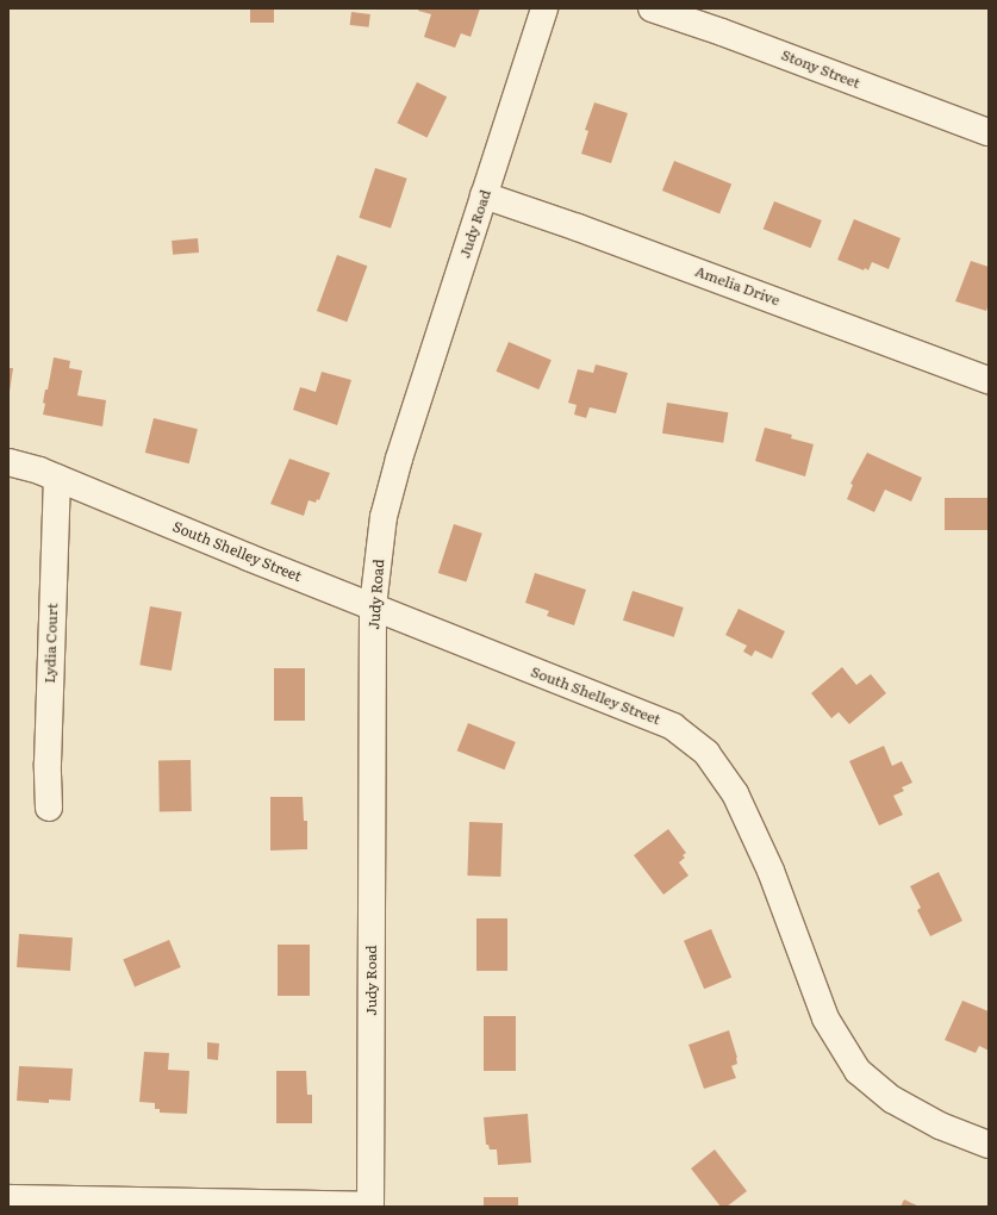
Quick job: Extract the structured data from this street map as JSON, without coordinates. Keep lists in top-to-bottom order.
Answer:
{
  "streets": {
    "street": [
      "Stony Street",
      "Judy Road",
      "Amelia Drive",
      "South Shelley Street",
      "Lydia Court"
    ]
  },
  "crossings": [
    ["Judy Road", "Amelia Drive"],
    ["Judy Road", "South Shelley Street"],
    ["South Shelley Street", "Lydia Court"]
  ]
}
